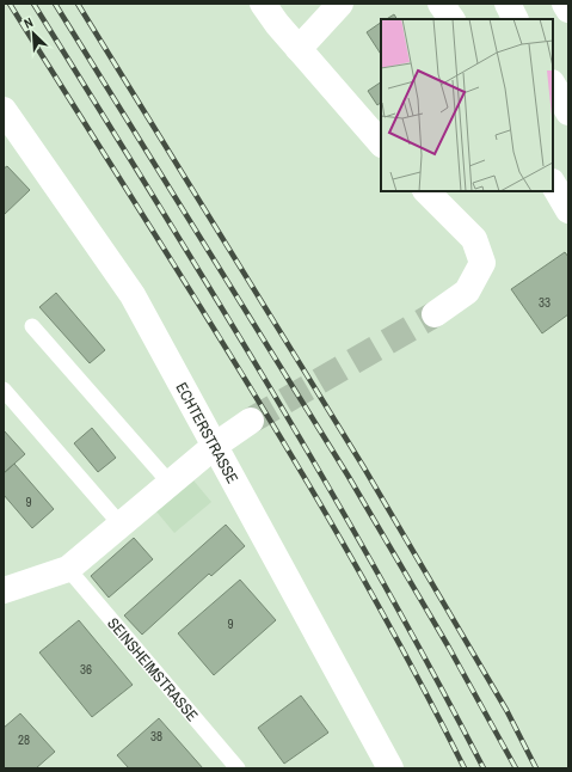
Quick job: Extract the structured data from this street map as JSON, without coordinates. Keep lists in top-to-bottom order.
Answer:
{
  "streets": {
    "street": ["ECHTERSTRASSE"],
    "lane": ["SEINSHEIMSTRASSE"]
  },
  "house_numbers": [
    "33",
    "9",
    "9",
    "36",
    "38",
    "28"
  ],
  "north": "top left"
}
